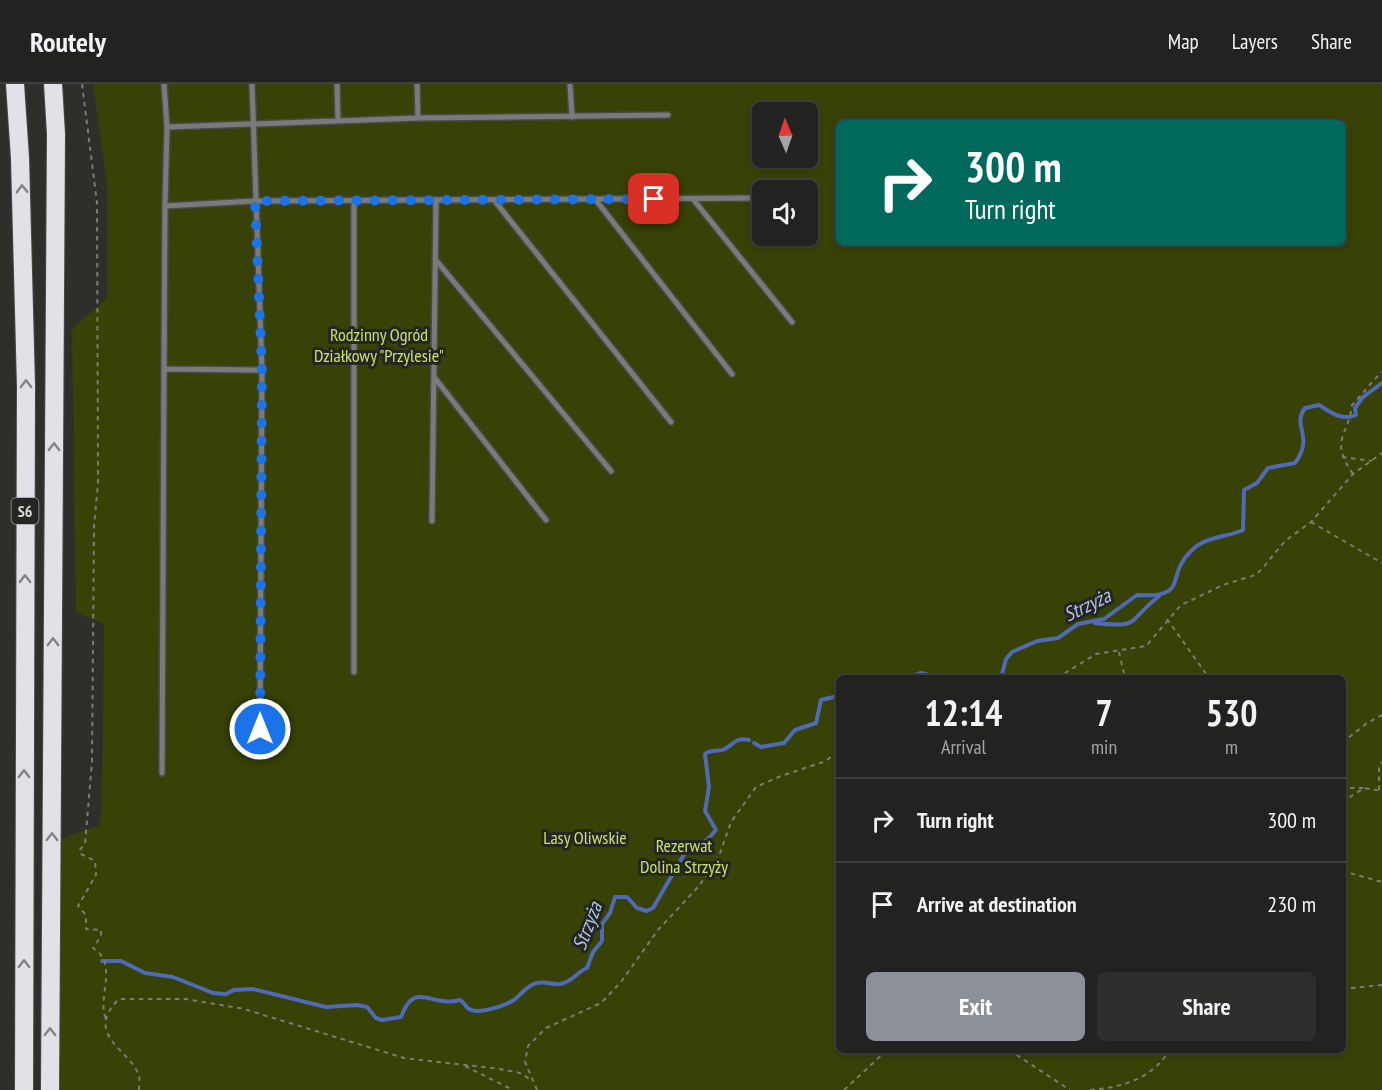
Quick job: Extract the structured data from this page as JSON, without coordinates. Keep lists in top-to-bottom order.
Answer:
{
  "streets": {
    "highway": ["S6"]
  },
  "water": ["Strzyża"],
  "parks": ["Rodzinny Ogród Działkowy \"Przylesie\"", "Lasy Oliwskie", "Rezerwat Dolina Strzyży"],
  "north": "top",
  "page": {
    "header": "Routely",
    "nav": ["Map", "Layers", "Share"],
    "turn": ["300 m", "Turn right"],
    "eta": [
      "12:14",
      "Arrival",
      "7",
      "min",
      "530",
      "m"
    ],
    "list": [
      {
        "name": "Turn right",
        "value": "300 m"
      },
      {
        "name": "Arrive at destination",
        "value": "230 m"
      }
    ],
    "buttons": ["Exit", "Share"]
  }
}
